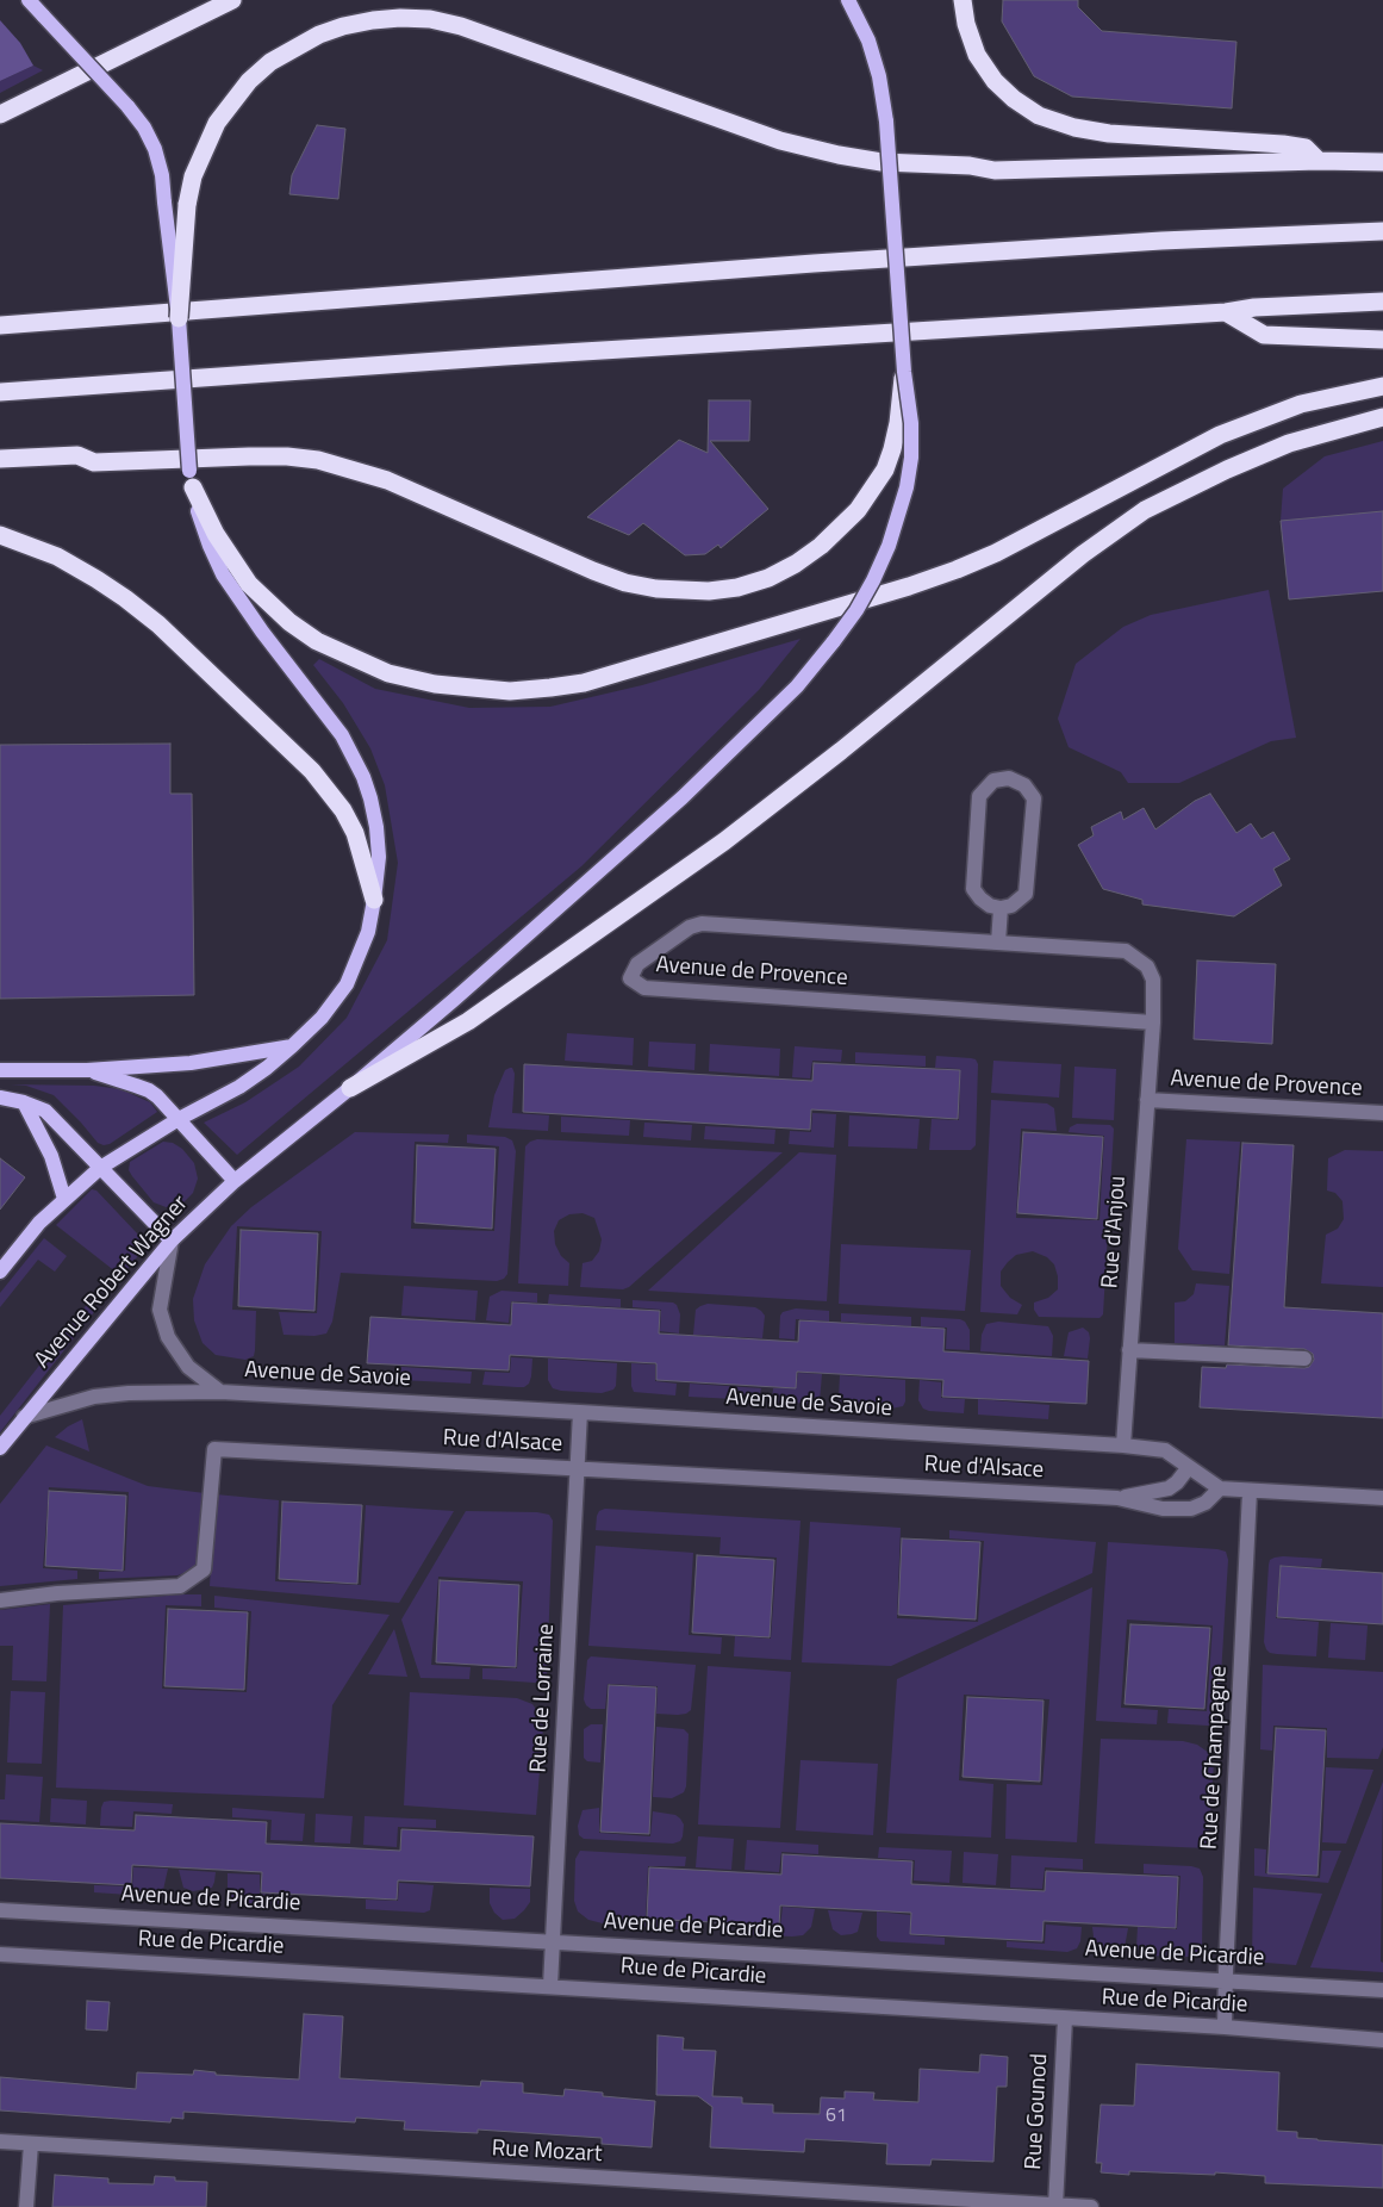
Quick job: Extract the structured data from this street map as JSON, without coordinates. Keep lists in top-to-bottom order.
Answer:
{
  "streets": {
    "main road": ["Avenue Robert Wagner"],
    "street": [
      "Avenue de Provence",
      "Rue d'Anjou",
      "Avenue de Savoie",
      "Rue d'Alsace",
      "Rue de Lorraine",
      "Rue de Champagne",
      "Avenue de Picardie",
      "Rue de Picardie",
      "Rue Gounod",
      "Rue Mozart"
    ]
  },
  "crossings": [
    ["Avenue de Provence", "Rue d'Anjou"],
    ["Rue d'Anjou", "Avenue de Savoie"],
    ["Avenue Robert Wagner", "Avenue de Savoie"],
    ["Avenue de Savoie", "Rue d'Alsace"],
    ["Avenue de Savoie", "Rue de Lorraine"],
    ["Avenue de Savoie", "Rue de Champagne"],
    ["Rue d'Alsace", "Rue de Lorraine"],
    ["Rue de Lorraine", "Avenue de Picardie"],
    ["Rue de Lorraine", "Rue de Picardie"],
    ["Rue de Champagne", "Avenue de Picardie"],
    ["Rue de Champagne", "Rue de Picardie"],
    ["Rue de Picardie", "Rue Gounod"],
    ["Rue Gounod", "Rue Mozart"]
  ],
  "house_numbers": ["61"]
}
